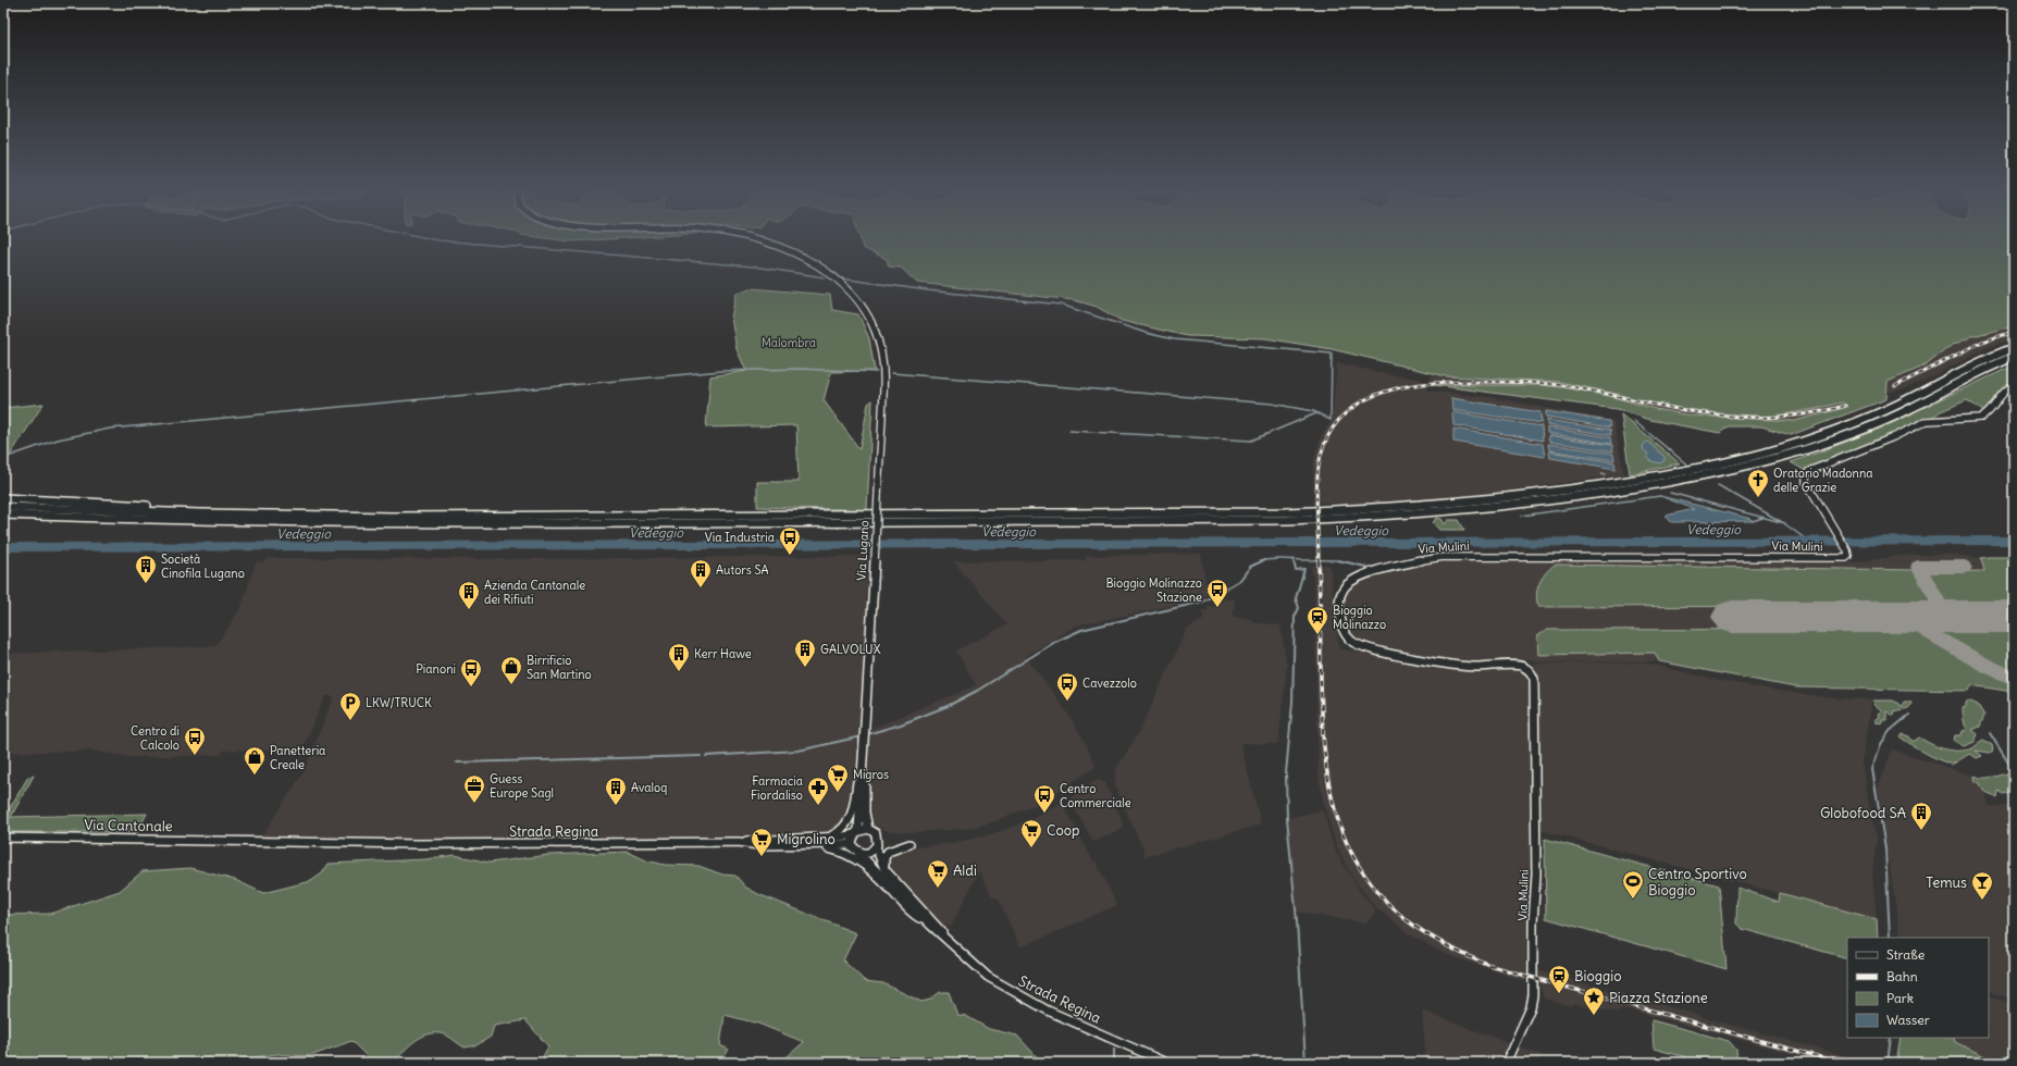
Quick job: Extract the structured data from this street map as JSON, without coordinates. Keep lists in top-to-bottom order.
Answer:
{
  "streets": {
    "main road": [
      "Via Mulini",
      "Via Lugano",
      "Via Cantonale",
      "Strada Regina"
    ]
  },
  "crossings": [
    ["Via Lugano", "Strada Regina"],
    ["Via Cantonale", "Strada Regina"]
  ],
  "water": ["Vedeggio"],
  "parks": ["Malombra"],
  "places": {
    "church": ["Oratorio Madonna delle Grazie"],
    "bus stop": [
      "Via Industria",
      "Bioggio Molinazzo Stazione",
      "Pianoni",
      "Cavezzolo",
      "Centro di Calcolo",
      "Centro Commerciale"
    ],
    "building": [
      "Società Cinofila Lugano",
      "Autors SA",
      "Azienda Cantonale dei Rifiuti",
      "GALVOLUX",
      "Kerr Hawe",
      "Avaloq",
      "Globofood SA"
    ],
    "station": ["Bioggio Molinazzo", "Bioggio"],
    "shop": ["Birrificio San Martino", "Panetteria Creale"],
    "parking": ["LKW/TRUCK"],
    "supermarket": [
      "Migros",
      "Coop",
      "Migrolino",
      "Aldi"
    ],
    "office": ["Guess Europe Sagl"],
    "pharmacy": ["Farmacia Fiordaliso"],
    "sports": ["Centro Sportivo Bioggio"],
    "bar": ["Temus"],
    "place": ["Piazza Stazione"]
  },
  "legend": [
    "Straße",
    "Bahn",
    "Park",
    "Wasser"
  ]
}
